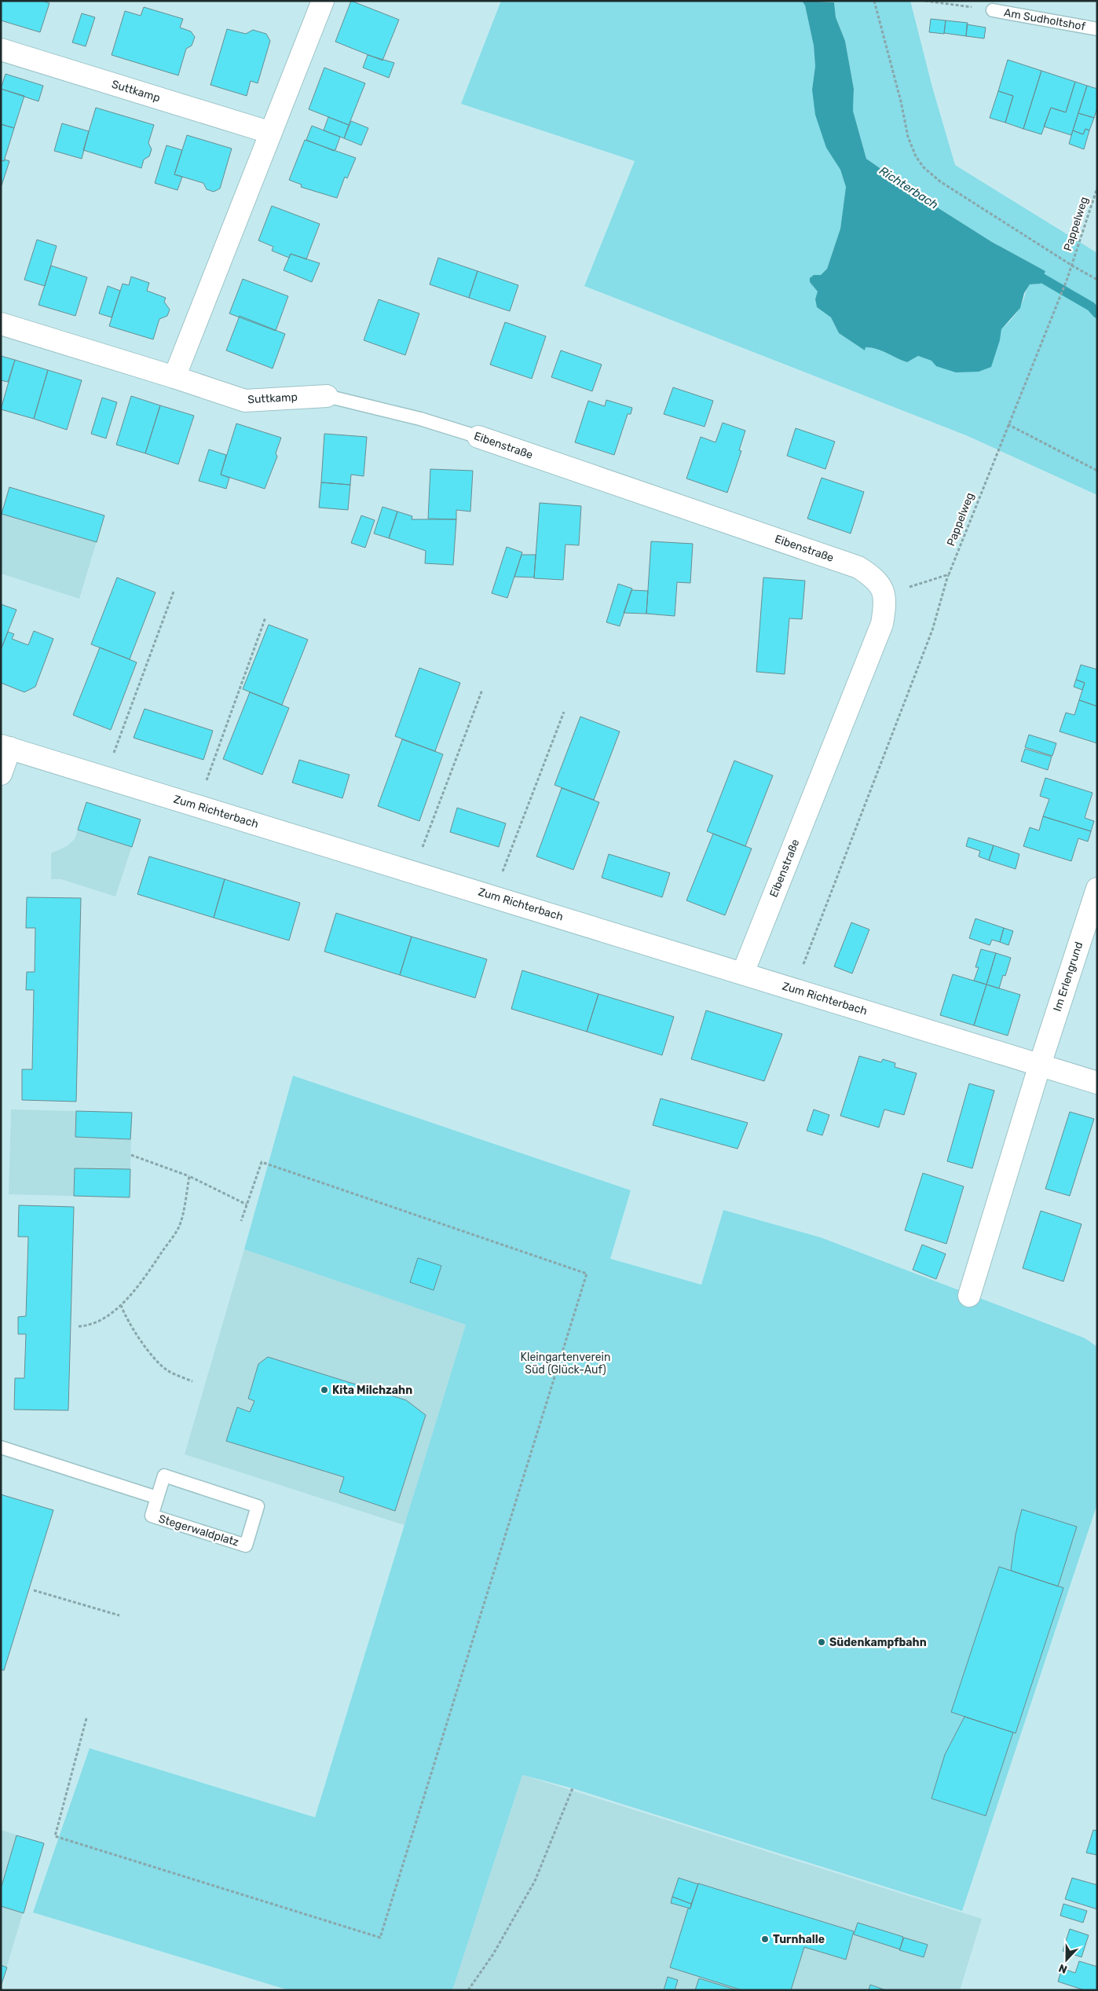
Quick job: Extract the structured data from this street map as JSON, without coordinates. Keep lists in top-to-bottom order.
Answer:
{
  "streets": {
    "street": [
      "Suttkamp",
      "Eibenstraße",
      "Zum Richterbach",
      "Im Erlengrund"
    ],
    "lane": ["Am Sudholtshof", "Stegerwaldplatz"],
    "path": ["Pappelweg"]
  },
  "crossings": [
    ["Suttkamp", "Eibenstraße"],
    ["Pappelweg", "Zum Richterbach"],
    ["Eibenstraße", "Zum Richterbach"],
    ["Zum Richterbach", "Im Erlengrund"]
  ],
  "water": ["Richterbach"],
  "parks": ["Kleingartenverein Süd (Glück-Auf)"],
  "places": ["Kita Milchzahn", "Südenkampfbahn", "Turnhalle"],
  "north": "bottom"
}
